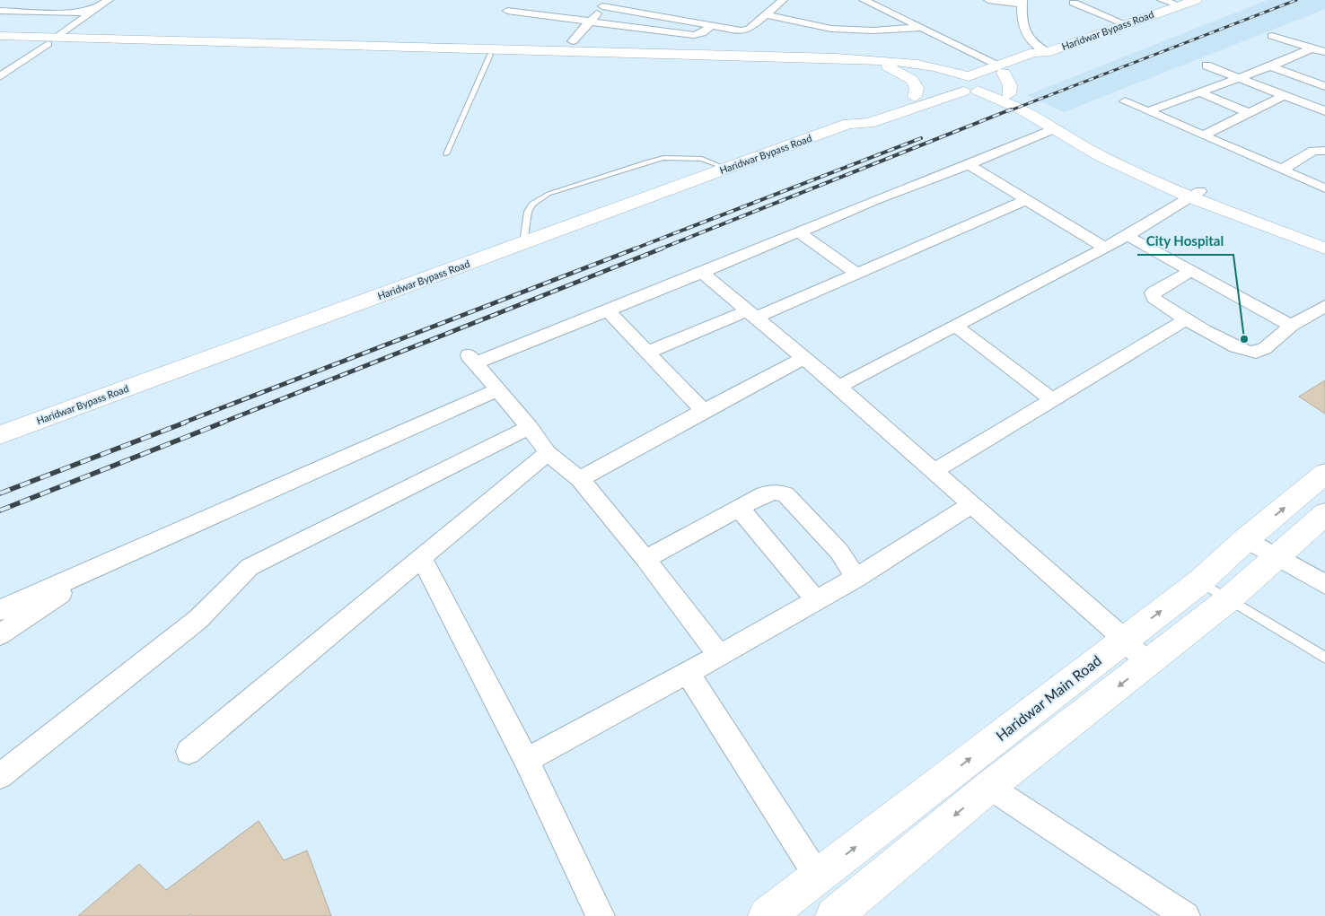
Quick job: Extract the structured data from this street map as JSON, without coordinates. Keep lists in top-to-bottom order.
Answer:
{
  "streets": {
    "main road": ["Haridwar Bypass Road", "Haridwar Main Road"]
  },
  "places": ["City Hospital"]
}
